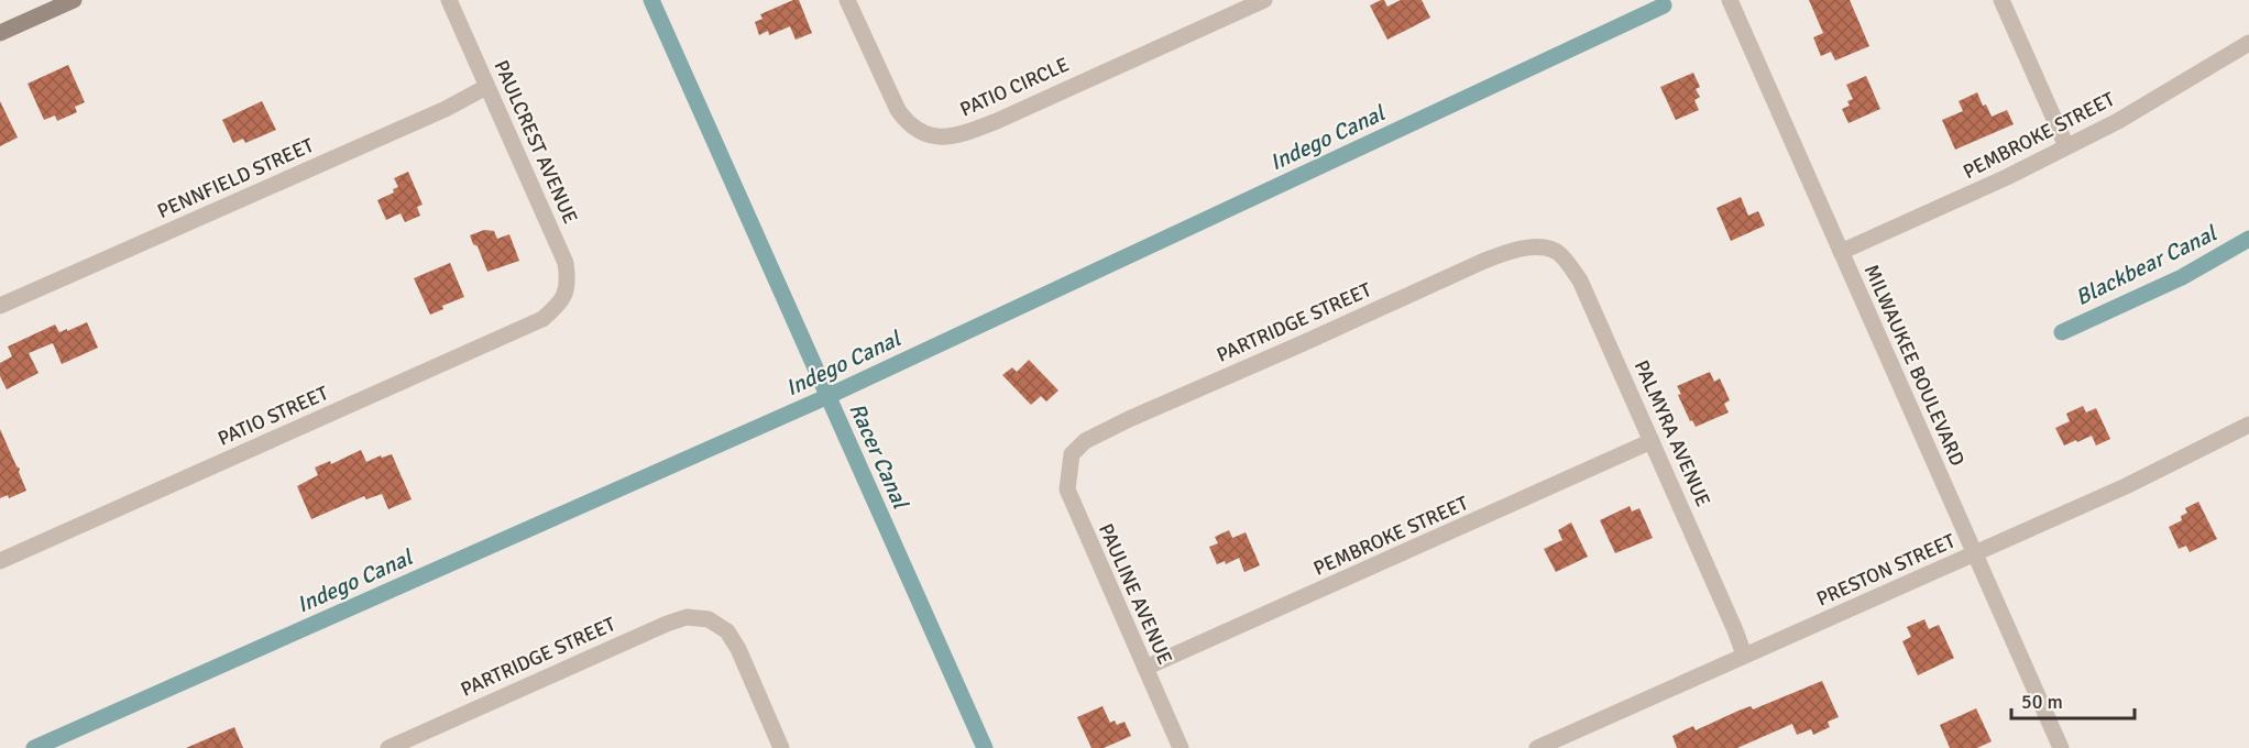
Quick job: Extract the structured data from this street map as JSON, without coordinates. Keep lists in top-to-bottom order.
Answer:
{
  "streets": {
    "street": [
      "PATIO CIRCLE",
      "PEMBROKE STREET",
      "PAULCREST AVENUE",
      "PENNFIELD STREET",
      "PARTRIDGE STREET",
      "MILWAUKEE BOULEVARD",
      "PATIO STREET",
      "PALMYRA AVENUE",
      "PRESTON STREET",
      "PAULINE AVENUE"
    ]
  },
  "crossings": [
    ["PEMBROKE STREET", "MILWAUKEE BOULEVARD"],
    ["PEMBROKE STREET", "PALMYRA AVENUE"],
    ["PEMBROKE STREET", "PAULINE AVENUE"],
    ["PAULCREST AVENUE", "PENNFIELD STREET"],
    ["PAULCREST AVENUE", "PATIO STREET"],
    ["PARTRIDGE STREET", "PALMYRA AVENUE"],
    ["PARTRIDGE STREET", "PAULINE AVENUE"],
    ["MILWAUKEE BOULEVARD", "PRESTON STREET"],
    ["PALMYRA AVENUE", "PRESTON STREET"]
  ],
  "water": ["Indego Canal", "Blackbear Canal", "Racer Canal"],
  "scale_bar": "50 m"
}
